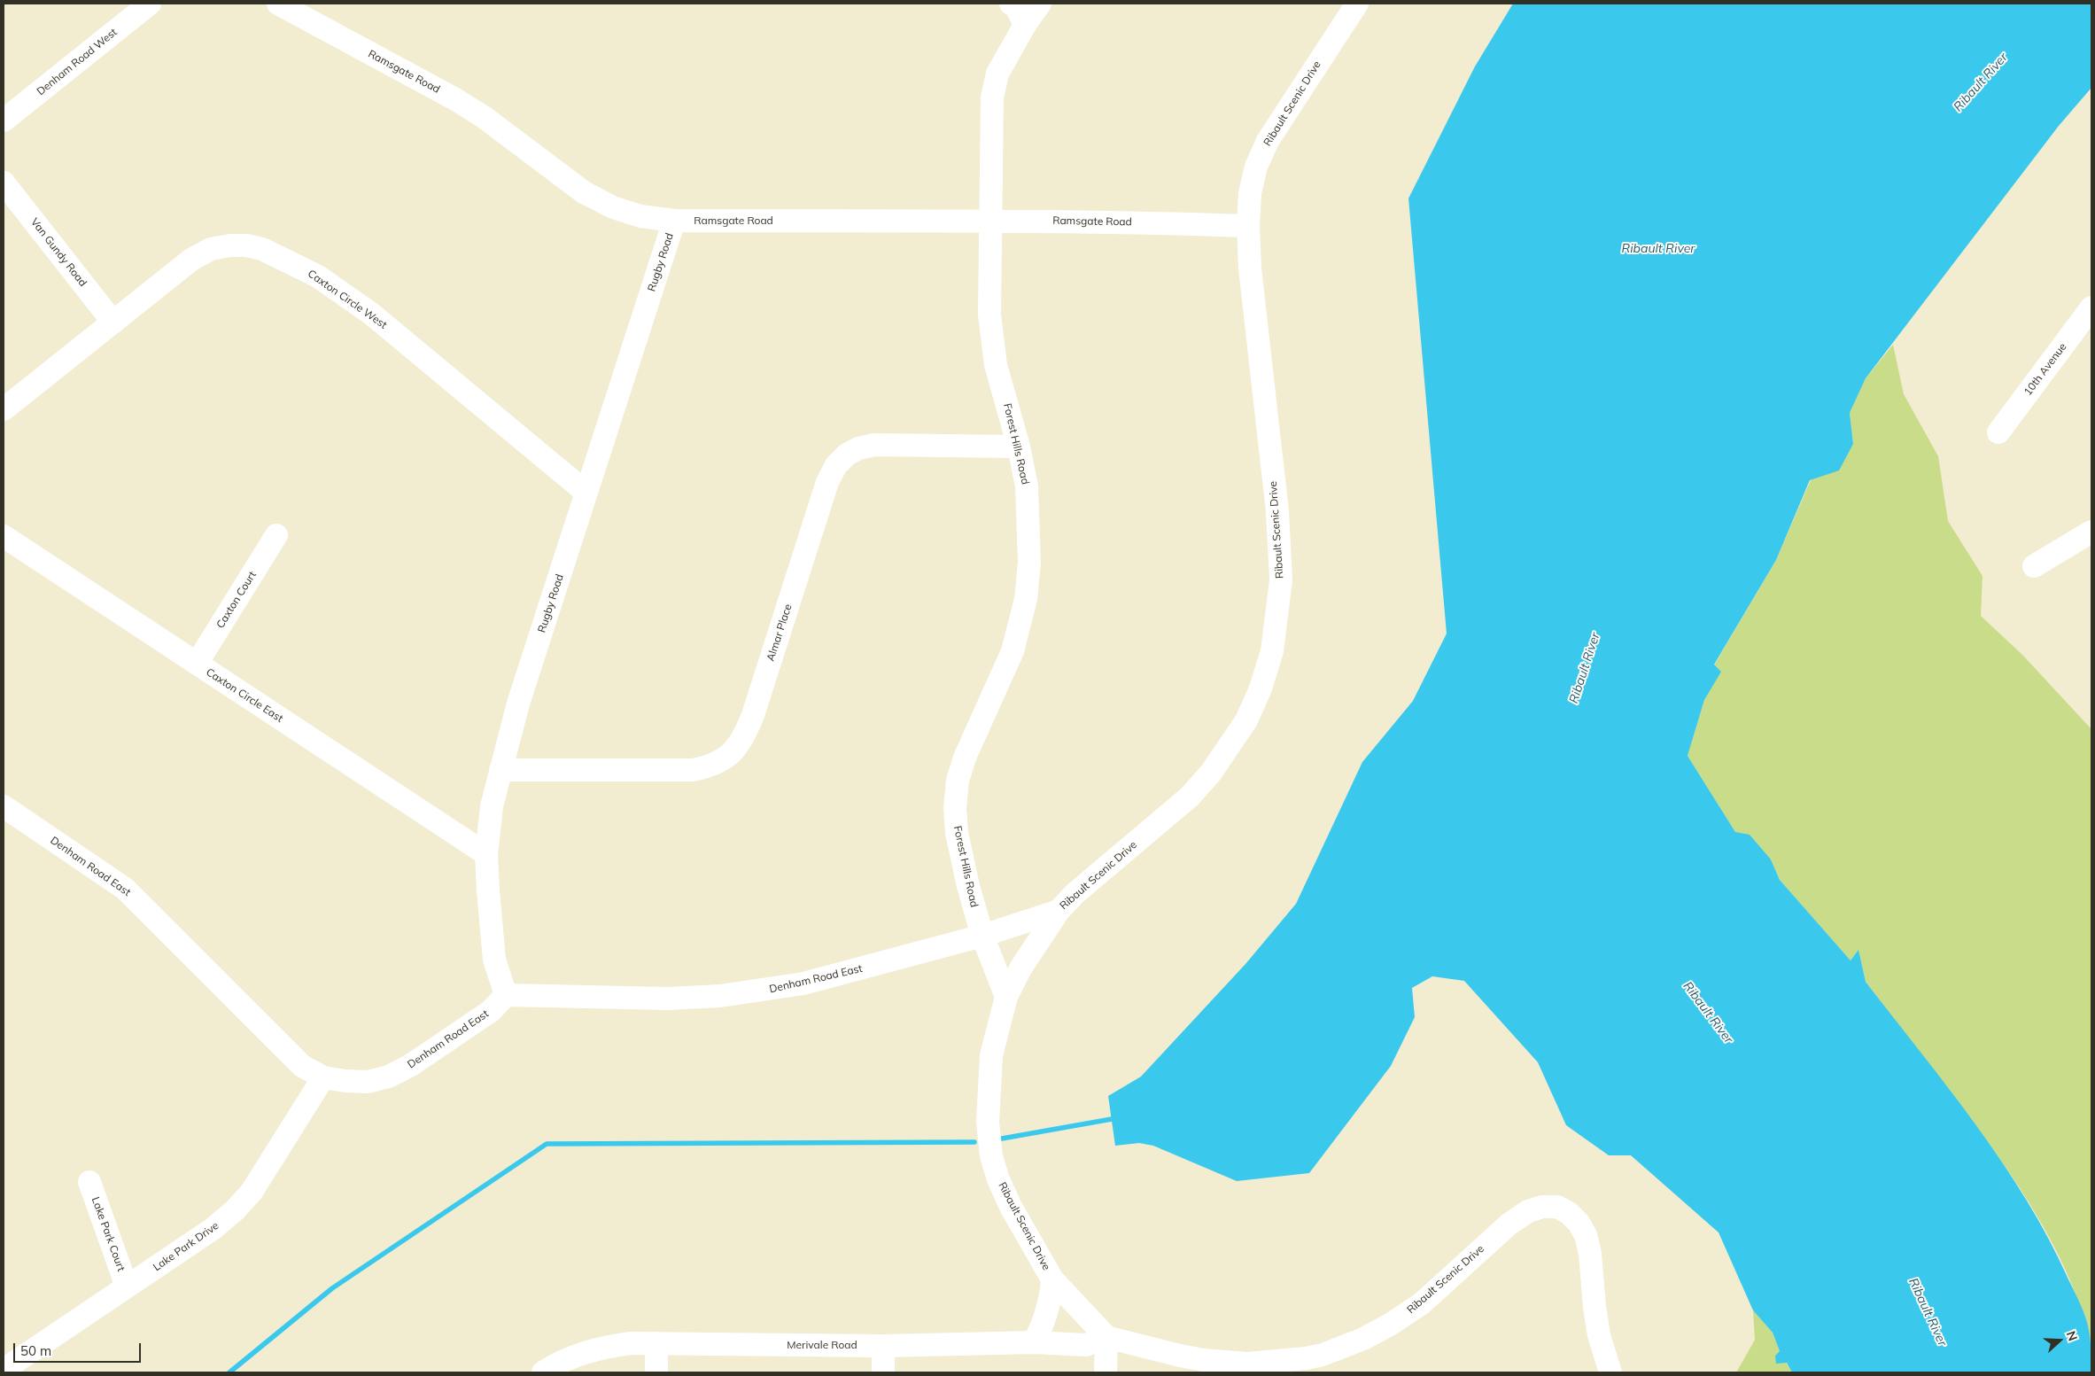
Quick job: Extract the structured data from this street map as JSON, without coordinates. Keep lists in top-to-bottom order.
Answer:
{
  "streets": {
    "street": [
      "Denham Road West",
      "Ramsgate Road",
      "Ribault Scenic Drive",
      "Van Gundy Road",
      "Rugby Road",
      "Caxton Circle West",
      "10th Avenue",
      "Forest Hills Road",
      "Caxton Court",
      "Almar Place",
      "Caxton Circle East",
      "Denham Road East",
      "Lake Park Court",
      "Lake Park Drive",
      "Merivale Road"
    ]
  },
  "crossings": [
    ["Ramsgate Road", "Ribault Scenic Drive"],
    ["Ramsgate Road", "Rugby Road"],
    ["Ramsgate Road", "Forest Hills Road"],
    ["Ribault Scenic Drive", "Forest Hills Road"],
    ["Ribault Scenic Drive", "Denham Road East"],
    ["Ribault Scenic Drive", "Merivale Road"],
    ["Van Gundy Road", "Caxton Circle West"],
    ["Rugby Road", "Caxton Circle West"],
    ["Rugby Road", "Almar Place"],
    ["Rugby Road", "Caxton Circle East"],
    ["Rugby Road", "Denham Road East"],
    ["Forest Hills Road", "Almar Place"],
    ["Forest Hills Road", "Denham Road East"],
    ["Caxton Court", "Caxton Circle East"],
    ["Denham Road East", "Lake Park Drive"],
    ["Lake Park Court", "Lake Park Drive"]
  ],
  "water": ["Ribault River"],
  "scale_bar": "50 m",
  "north": "right"
}
